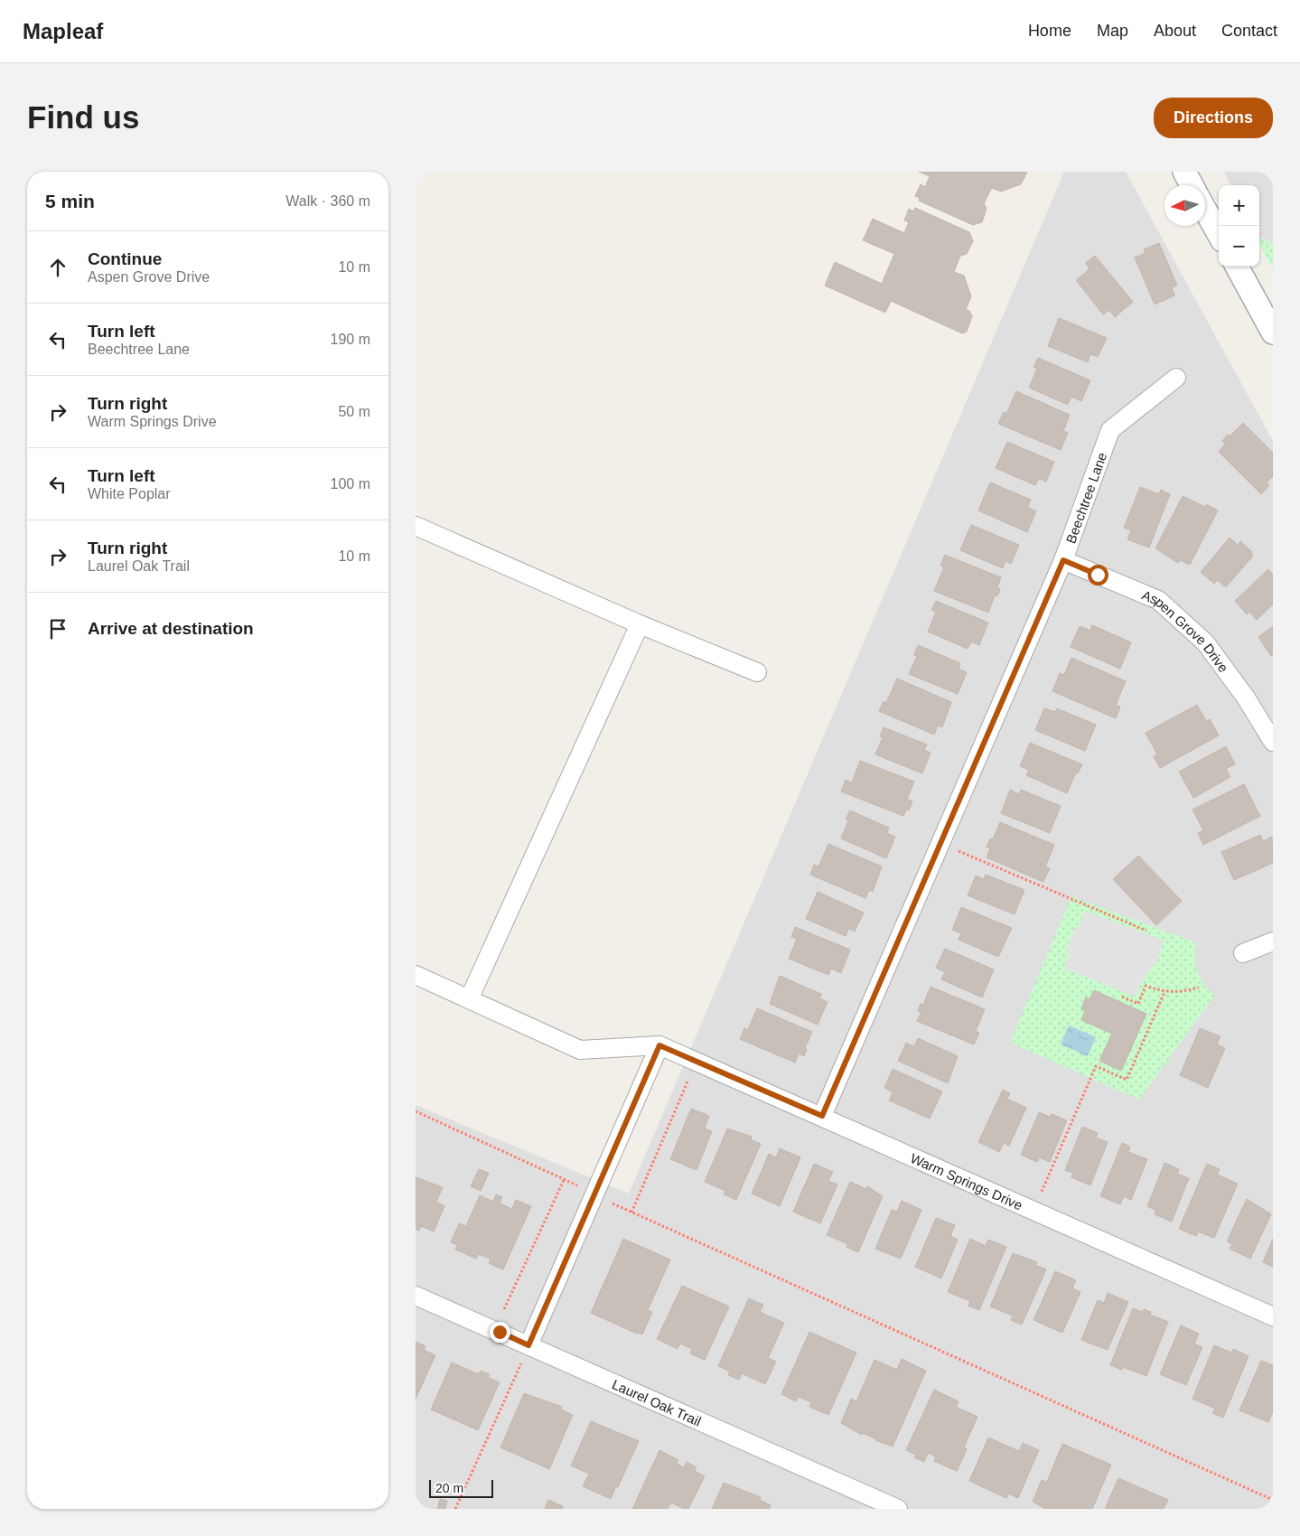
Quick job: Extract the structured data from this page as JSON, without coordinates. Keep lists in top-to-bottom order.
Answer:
{
  "streets": {
    "street": [
      "Beechtree Lane",
      "Aspen Grove Drive",
      "Warm Springs Drive",
      "Laurel Oak Trail"
    ]
  },
  "crossings": [
    ["Beechtree Lane", "Aspen Grove Drive"],
    ["Beechtree Lane", "Warm Springs Drive"]
  ],
  "scale_bar": "20 m",
  "north": "left",
  "page": {
    "header": "Mapleaf",
    "nav": [
      "Home",
      "Map",
      "About",
      "Contact"
    ],
    "buttons": "Directions",
    "title": "Find us",
    "heading": ["5 min", "Walk · 360 m"],
    "map_buttons": ["+", "−"],
    "list": [
      ["Continue", "Aspen Grove Drive", "10 m"],
      ["Turn left", "Beechtree Lane", "190 m"],
      ["Turn right", "Warm Springs Drive", "50 m"],
      ["Turn left", "White Poplar", "100 m"],
      ["Turn right", "Laurel Oak Trail", "10 m"],
      "Arrive at destination"
    ],
    "scale": "20 m"
  }
}
